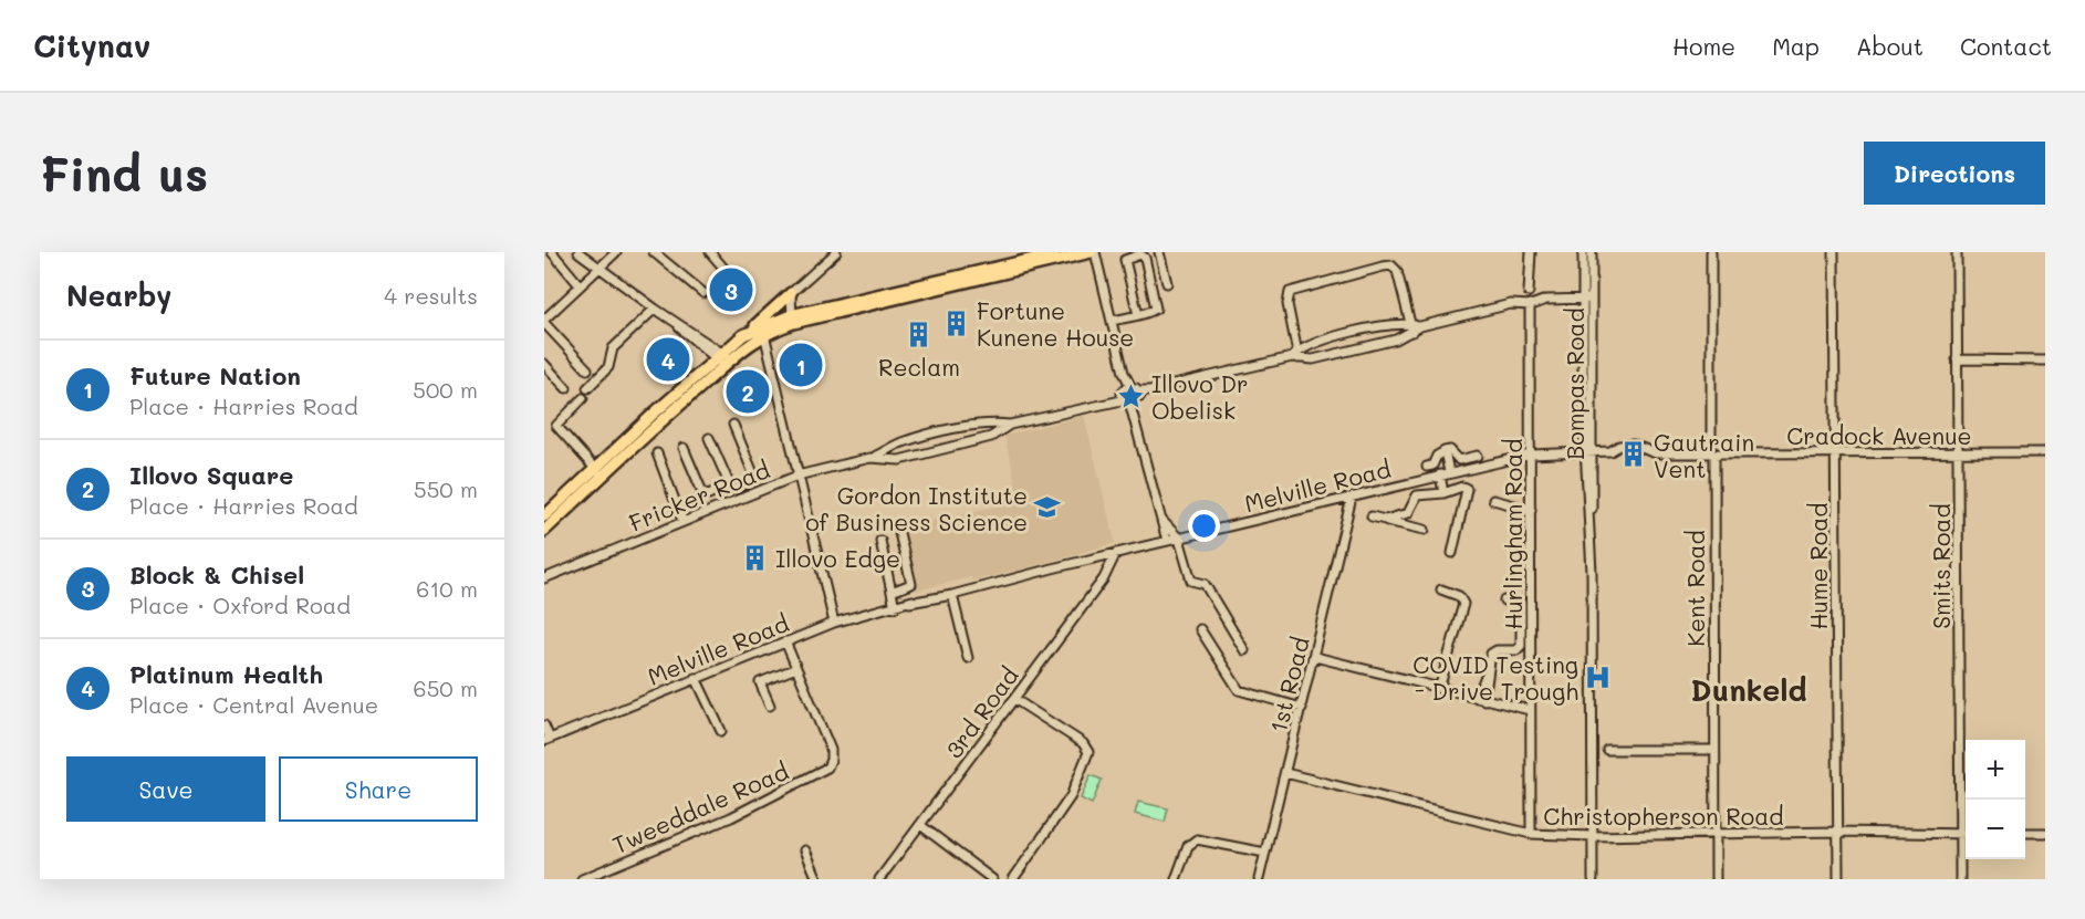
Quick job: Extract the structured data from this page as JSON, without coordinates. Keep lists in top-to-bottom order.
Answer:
{
  "streets": {
    "street": [
      "Bompas Road",
      "Cradock Avenue",
      "Melville Road",
      "Fricker Road",
      "Hurlingham Road",
      "Hume Road",
      "Smits Road",
      "Kent Road",
      "1st Road",
      "3rd Road",
      "Tweeddale Road",
      "Christopherson Road"
    ]
  },
  "crossings": [
    ["Bompas Road", "Cradock Avenue"],
    ["Bompas Road", "Fricker Road"],
    ["Bompas Road", "Christopherson Road"],
    ["Cradock Avenue", "Melville Road"],
    ["Cradock Avenue", "Hurlingham Road"],
    ["Cradock Avenue", "Hume Road"],
    ["Cradock Avenue", "Smits Road"],
    ["Cradock Avenue", "Kent Road"],
    ["Melville Road", "Hurlingham Road"],
    ["Melville Road", "1st Road"],
    ["Melville Road", "3rd Road"],
    ["Fricker Road", "Hurlingham Road"],
    ["Hurlingham Road", "Christopherson Road"],
    ["Hume Road", "Christopherson Road"],
    ["Smits Road", "Christopherson Road"],
    ["Kent Road", "Christopherson Road"],
    ["1st Road", "Christopherson Road"]
  ],
  "districts": ["Dunkeld"],
  "places": {
    "building": [
      "Fortune Kunene House",
      "Reclam",
      "Gautrain Vent",
      "Illovo Edge"
    ],
    "place": ["Illovo Dr Obelisk"],
    "school or university": ["Gordon Institute of Business Science"],
    "hospital": ["COVID Testing - Drive Trough"]
  },
  "page": {
    "header": "Citynav",
    "nav": [
      "Home",
      "Map",
      "About",
      "Contact"
    ],
    "buttons": [
      "Directions",
      ["Save", "Share"]
    ],
    "title": "Find us",
    "heading": ["Nearby", "4 results"],
    "pins": [
      "3",
      "4",
      "1",
      "2"
    ],
    "list": [
      {
        "mark": "1",
        "name": "Future Nation",
        "note": "Place · Harries Road",
        "value": "500 m"
      },
      {
        "mark": "2",
        "name": "Illovo Square",
        "note": "Place · Harries Road",
        "value": "550 m"
      },
      {
        "mark": "3",
        "name": "Block & Chisel",
        "note": "Place · Oxford Road",
        "value": "610 m"
      },
      {
        "mark": "4",
        "name": "Platinum Health",
        "note": "Place · Central Avenue",
        "value": "650 m"
      }
    ],
    "map_buttons": ["+", "−"]
  }
}
